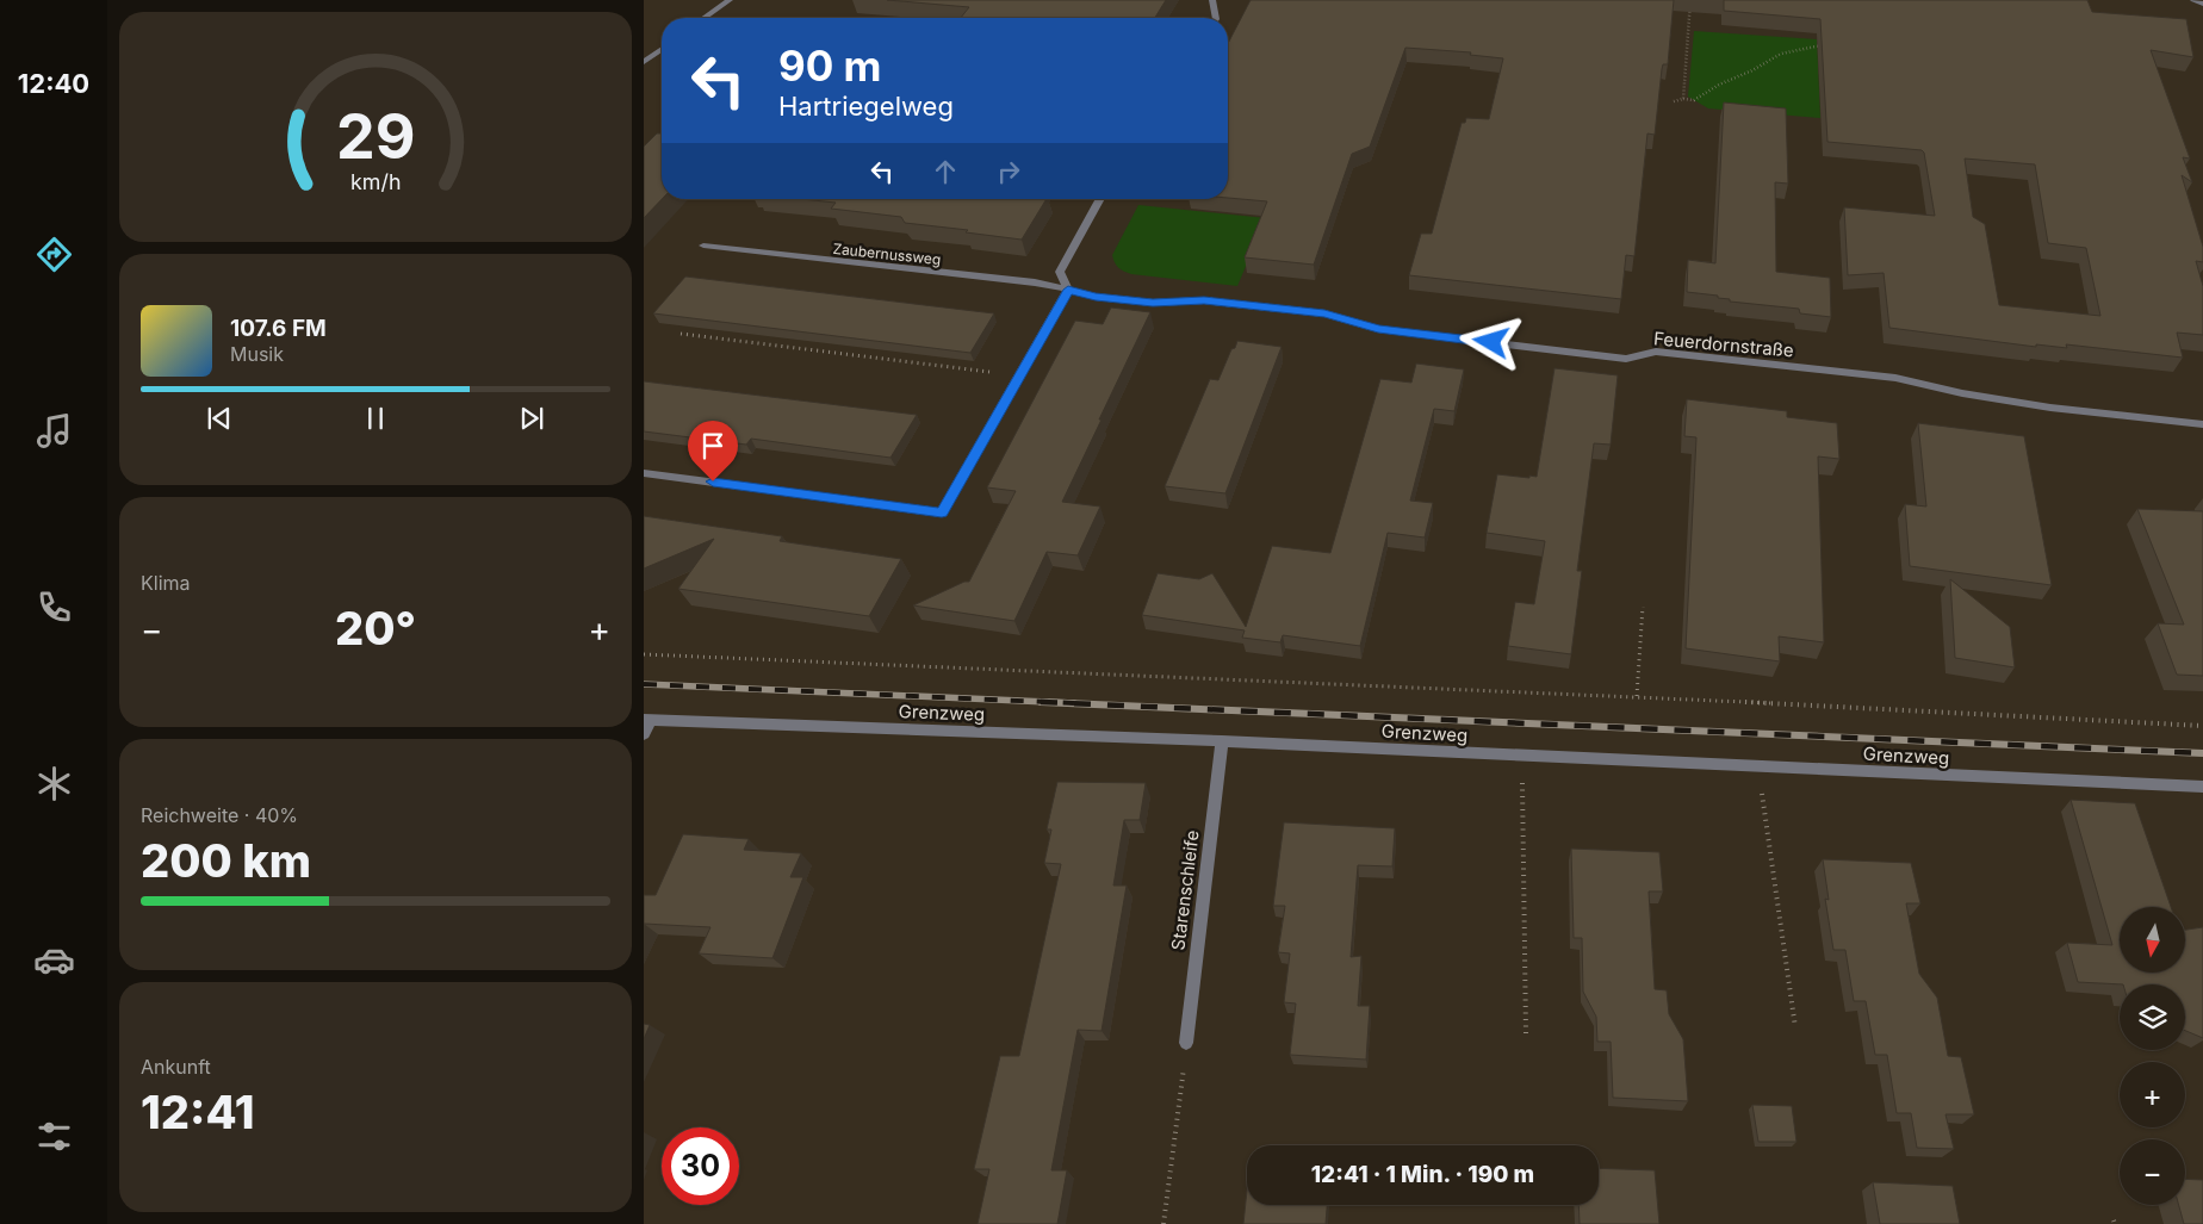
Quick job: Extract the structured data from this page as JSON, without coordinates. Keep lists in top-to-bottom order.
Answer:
{
  "streets": {
    "street": [
      "Zaubernussweg",
      "Feuerdornstraße",
      "Grenzweg",
      "Starenschleife"
    ]
  },
  "crossings": [
    ["Zaubernussweg", "Feuerdornstraße"],
    ["Grenzweg", "Starenschleife"]
  ],
  "north": "bottom",
  "page": {
    "tabs": "12:40",
    "turn": ["90 m", "Hartriegelweg"],
    "song": ["107.6 FM", "Musik"],
    "tile": [
      "Klima",
      ["Reichweite · 40%", "200 km"],
      ["Ankunft", "12:41"]
    ],
    "heat": ["−", "20°", "+"],
    "map_buttons": ["+", "−"],
    "limit": "30",
    "trip": "12:41 · 1 Min. · 190 m",
    "gauge": ["29", "km/h"]
  }
}
